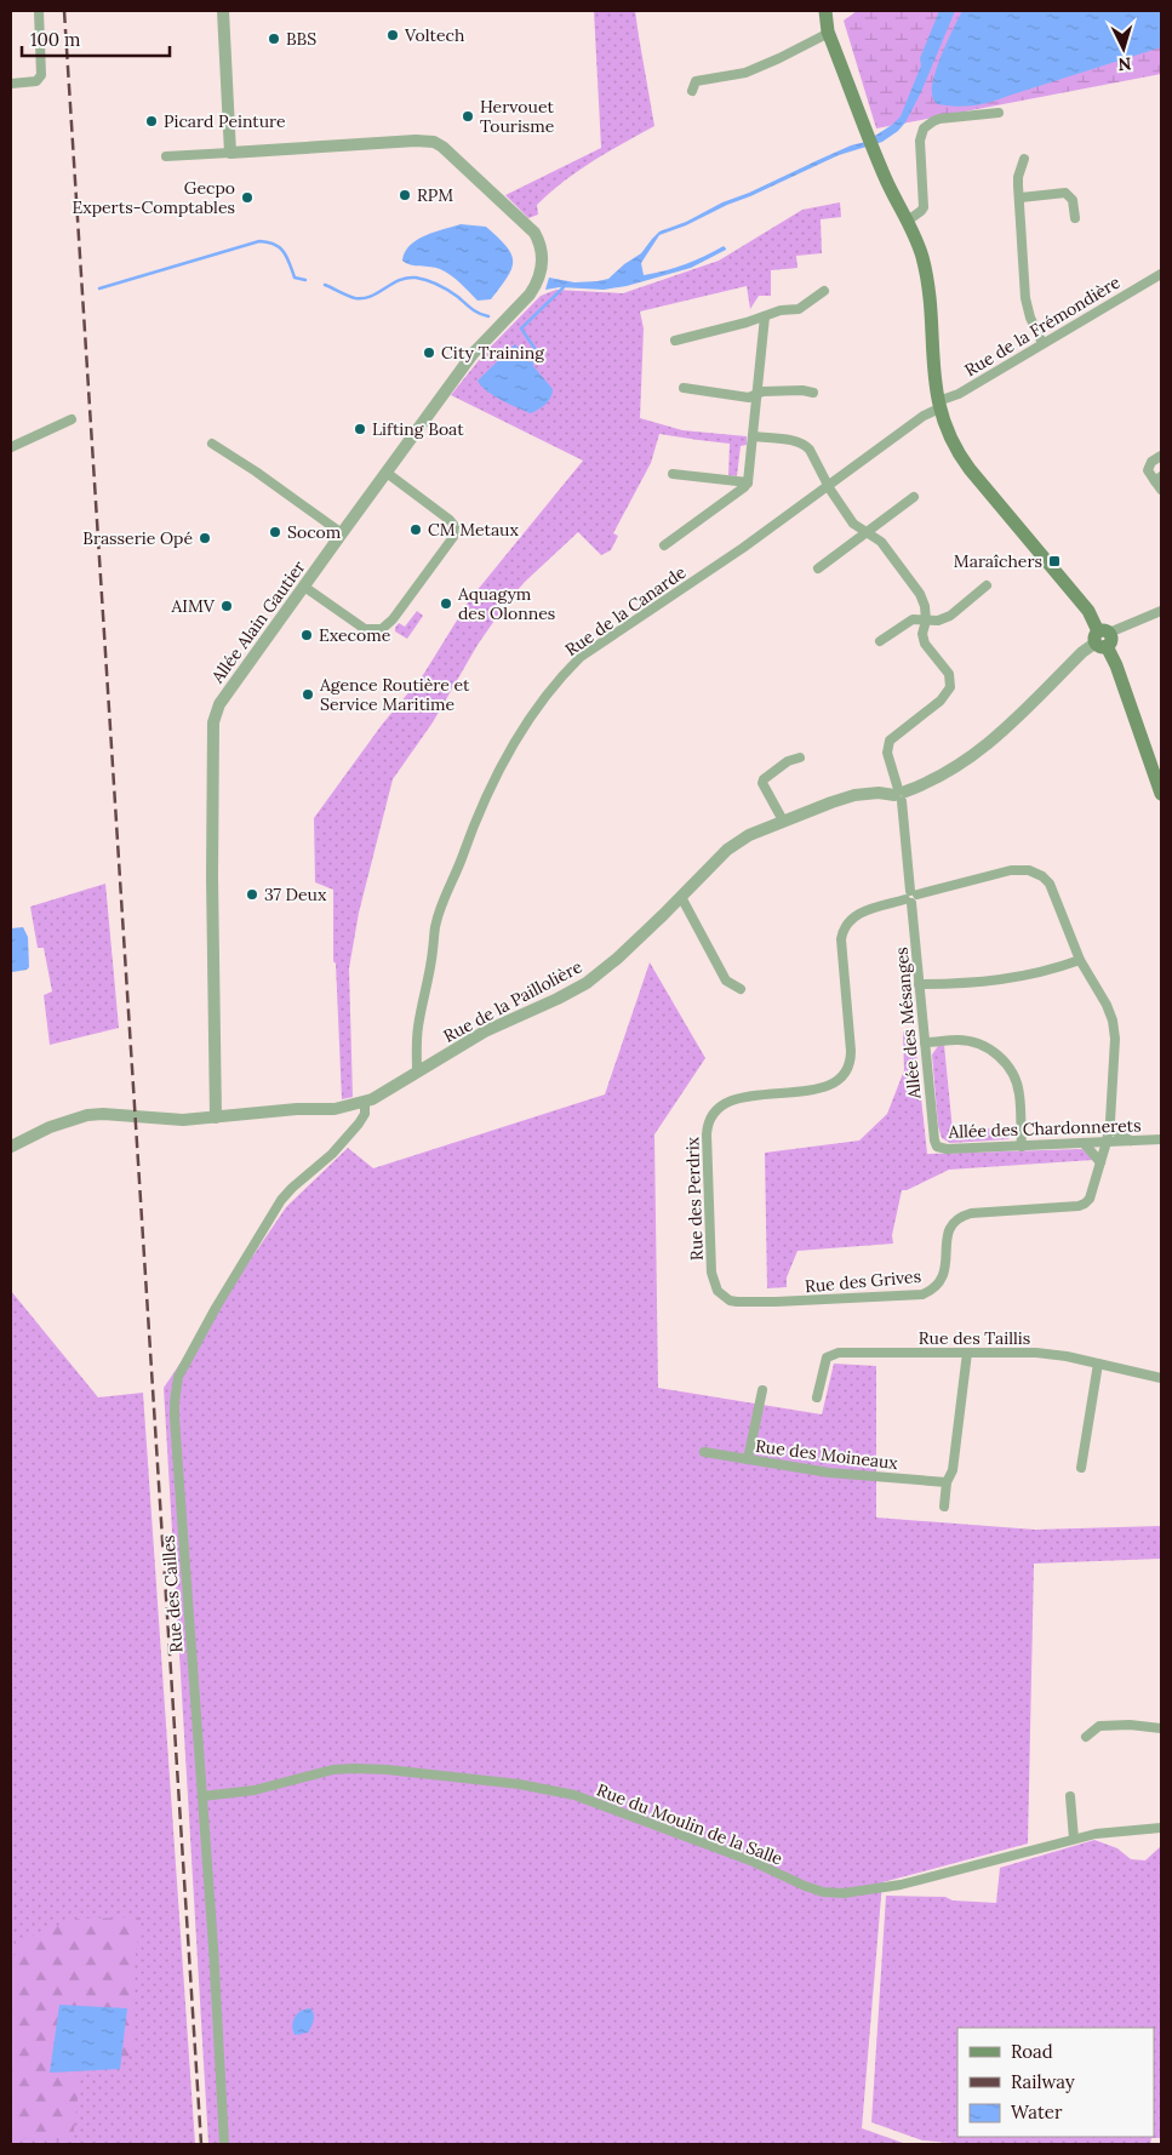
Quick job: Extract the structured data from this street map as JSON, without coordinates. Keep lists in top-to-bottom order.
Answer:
{
  "streets": {
    "street": [
      "Rue de la Frémondière",
      "Rue de la Canarde",
      "Allée Alain Gautier",
      "Rue de la Paillolière",
      "Allée des Mésanges",
      "Allée des Chardonnerets",
      "Rue des Perdrix",
      "Rue des Grives",
      "Rue des Taillis",
      "Rue des Moineaux",
      "Rue des Cailles",
      "Rue du Moulin de la Salle"
    ]
  },
  "crossings": [
    ["Rue de la Frémondière", "Rue de la Canarde"],
    ["Rue de la Canarde", "Rue de la Paillolière"],
    ["Allée Alain Gautier", "Rue de la Paillolière"],
    ["Rue de la Paillolière", "Allée des Mésanges"],
    ["Rue de la Paillolière", "Rue des Cailles"],
    ["Allée des Mésanges", "Allée des Chardonnerets"],
    ["Allée des Mésanges", "Rue des Perdrix"],
    ["Allée des Chardonnerets", "Rue des Grives"],
    ["Rue des Perdrix", "Rue des Grives"],
    ["Rue des Cailles", "Rue du Moulin de la Salle"]
  ],
  "places": {
    "other": [
      "Voltech",
      "BBS",
      "Hervouet Tourisme",
      "Picard Peinture",
      "RPM",
      "Gecpo Experts-Comptables",
      "City Training",
      "Lifting Boat",
      "CM Metaux",
      "Socom",
      "Brasserie Opé",
      "Aquagym des Olonnes",
      "AIMV",
      "Execome",
      "Agence Routière et Service Maritime",
      "37 Deux"
    ],
    "transit": ["Maraîchers"]
  },
  "legend": ["Road", "Railway", "Water"],
  "scale_bar": "100 m",
  "north": "bottom"
}
